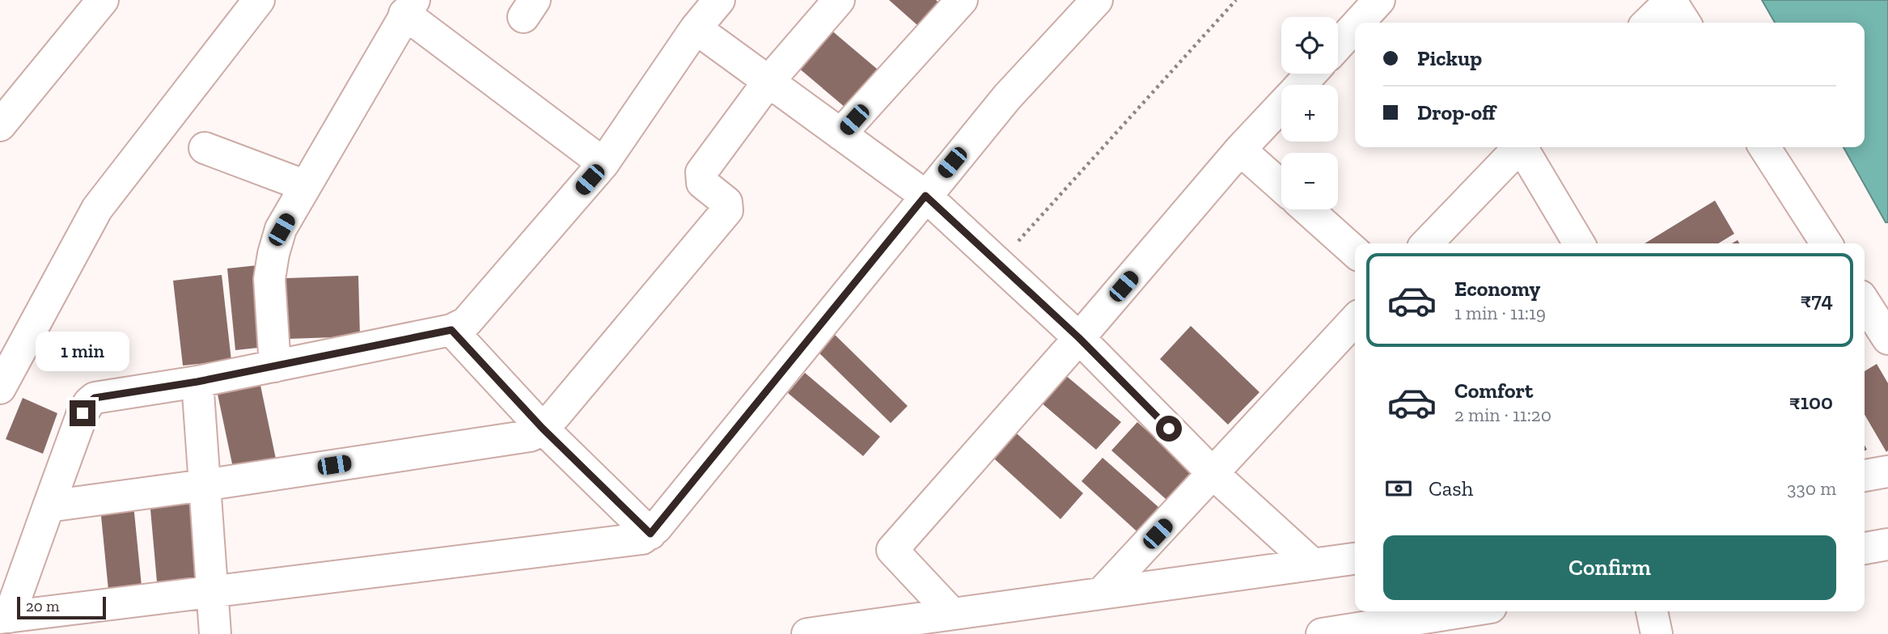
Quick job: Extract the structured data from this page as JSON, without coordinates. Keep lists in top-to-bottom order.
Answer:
{
  "scale_bar": "20 m",
  "page": {
    "map_buttons": ["+", "−"],
    "banner": ["Pickup", "Drop-off"],
    "list": [
      {
        "name": "Economy",
        "note": "1 min · 11:19",
        "value": "₹74"
      },
      {
        "name": "Comfort",
        "note": "2 min · 11:20",
        "value": "₹100"
      }
    ],
    "bubble": "1 min",
    "pay": ["Cash", "330 m"],
    "buttons": "Confirm",
    "scale": "20 m"
  }
}
